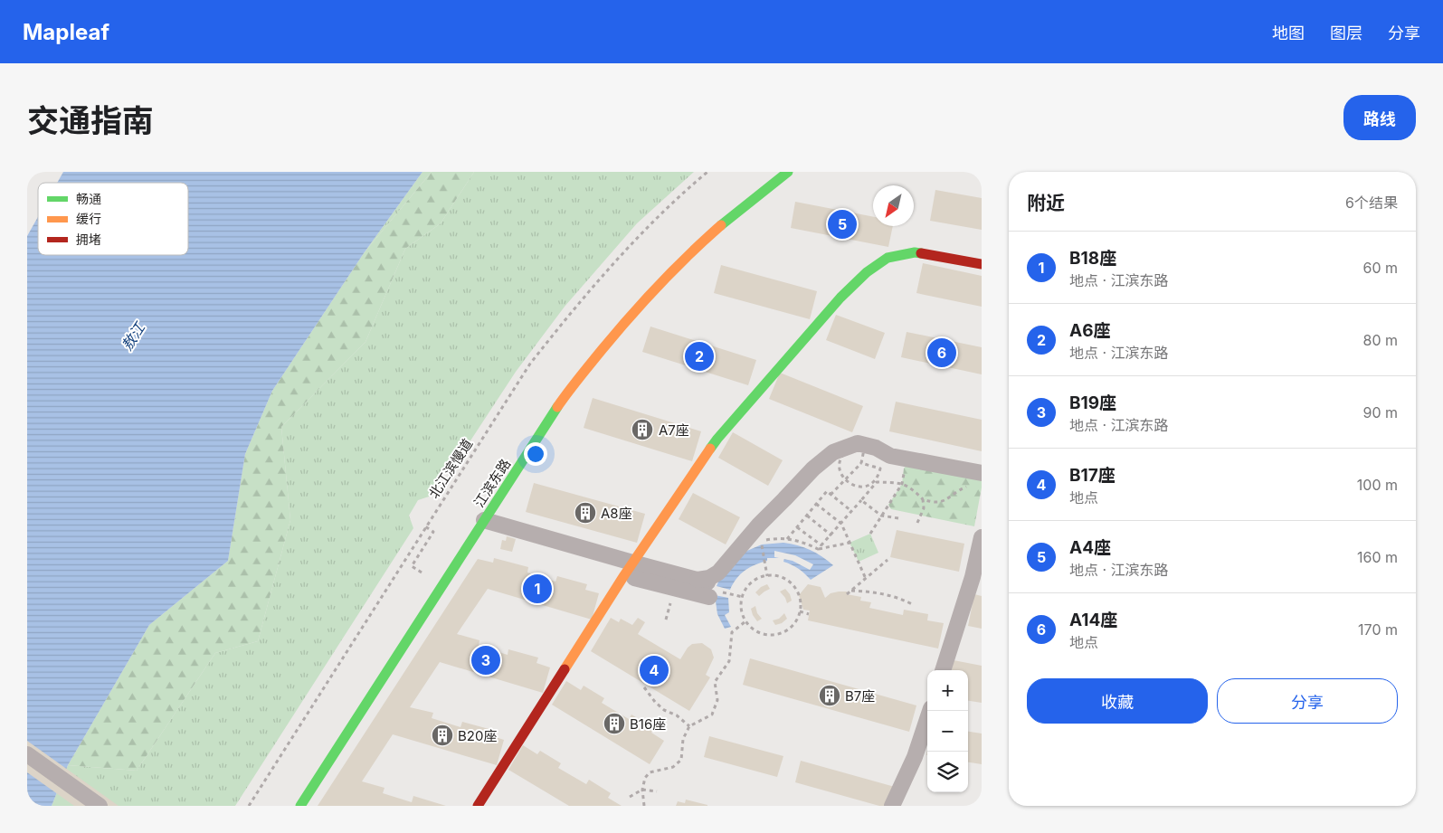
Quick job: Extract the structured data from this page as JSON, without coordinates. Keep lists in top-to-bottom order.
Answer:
{
  "streets": {
    "main road": ["江滨东路"],
    "path": ["北江滨慢道"]
  },
  "water": ["敖江"],
  "places": {
    "building": [
      "A7座",
      "A8座",
      "B7座",
      "B16座",
      "B20座"
    ]
  },
  "legend": ["畅通", "缓行", "拥堵"],
  "north": "bottom left",
  "page": {
    "header": "Mapleaf",
    "nav": ["地图", "图层", "分享"],
    "title": "交通指南",
    "buttons": [
      "路线",
      ["收藏", "分享"]
    ],
    "heading": ["附近", "6个结果"],
    "pins": [
      "5",
      "6",
      "2",
      "1",
      "3",
      "4"
    ],
    "list": [
      {
        "mark": "1",
        "name": "B18座",
        "note": "地点 · 江滨东路",
        "value": "60 m"
      },
      {
        "mark": "2",
        "name": "A6座",
        "note": "地点 · 江滨东路",
        "value": "80 m"
      },
      {
        "mark": "3",
        "name": "B19座",
        "note": "地点 · 江滨东路",
        "value": "90 m"
      },
      {
        "mark": "4",
        "name": "B17座",
        "note": "地点",
        "value": "100 m"
      },
      {
        "mark": "5",
        "name": "A4座",
        "note": "地点 · 江滨东路",
        "value": "160 m"
      },
      {
        "mark": "6",
        "name": "A14座",
        "note": "地点",
        "value": "170 m"
      }
    ],
    "map_buttons": ["+", "−"]
  }
}
